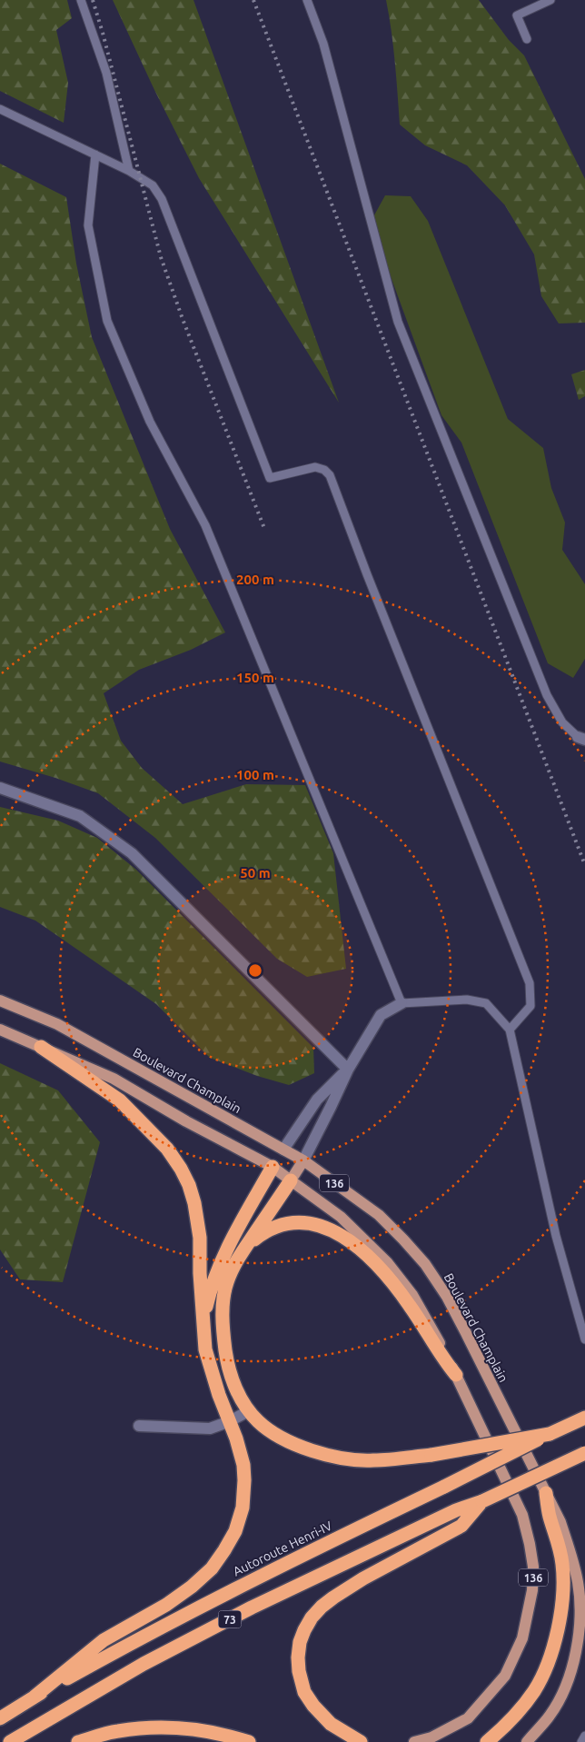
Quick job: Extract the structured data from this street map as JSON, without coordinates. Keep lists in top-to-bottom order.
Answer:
{
  "streets": {
    "highway": ["Autoroute Henri-IV", "73"],
    "main road": ["Boulevard Champlain", "136"]
  },
  "rings": [
    "200 m",
    "150 m",
    "100 m",
    "50 m"
  ]
}
